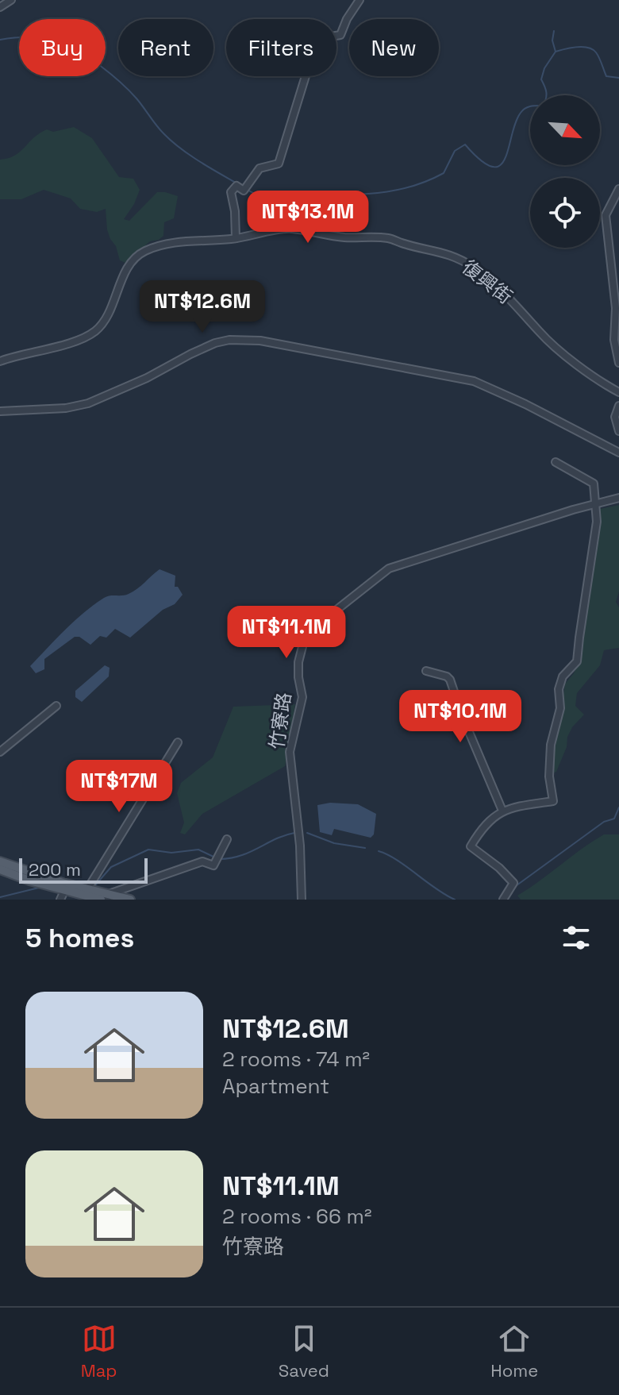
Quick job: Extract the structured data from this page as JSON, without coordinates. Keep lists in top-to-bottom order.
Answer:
{
  "streets": {
    "street": ["復興街", "竹寮路"]
  },
  "scale_bar": "200 m",
  "north": "bottom right",
  "page": {
    "chip": [
      "Buy",
      "Rent",
      "Filters",
      "New"
    ],
    "price": [
      "NT$13.1M",
      "NT$12.6M",
      "NT$11.1M",
      "NT$10.1M",
      "NT$17M"
    ],
    "scale": "200 m",
    "heading": "5 homes",
    "list": [
      {
        "name": "NT$12.6M",
        "note": "2 rooms · 74 m² · Apartment"
      },
      {
        "name": "NT$11.1M",
        "note": "2 rooms · 66 m² · 竹寮路"
      }
    ],
    "tabs": ["Map", "Saved", "Home"]
  }
}
